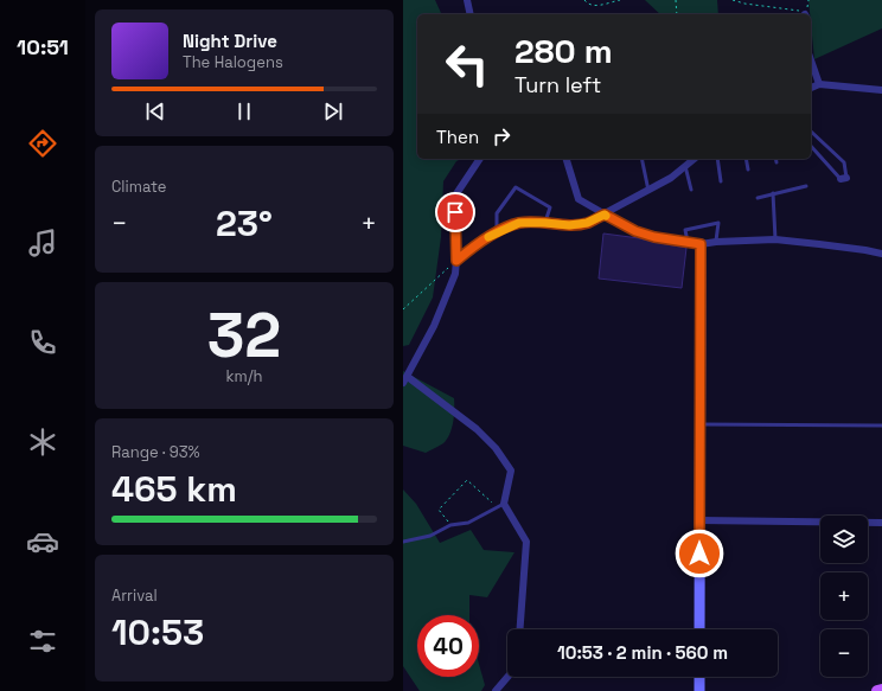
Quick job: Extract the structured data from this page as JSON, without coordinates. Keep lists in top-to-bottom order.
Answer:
{
  "page": {
    "tabs": "10:51",
    "turn": ["280 m", "Turn left"],
    "song": ["Night Drive", "The Halogens"],
    "then": "Then",
    "tile": [
      "Climate",
      ["32", "km/h"],
      ["Range · 93%", "465 km"],
      ["Arrival", "10:53"]
    ],
    "heat": ["−", "23°", "+"],
    "map_buttons": ["+", "−"],
    "limit": "40",
    "trip": "10:53 · 2 min · 560 m"
  }
}
